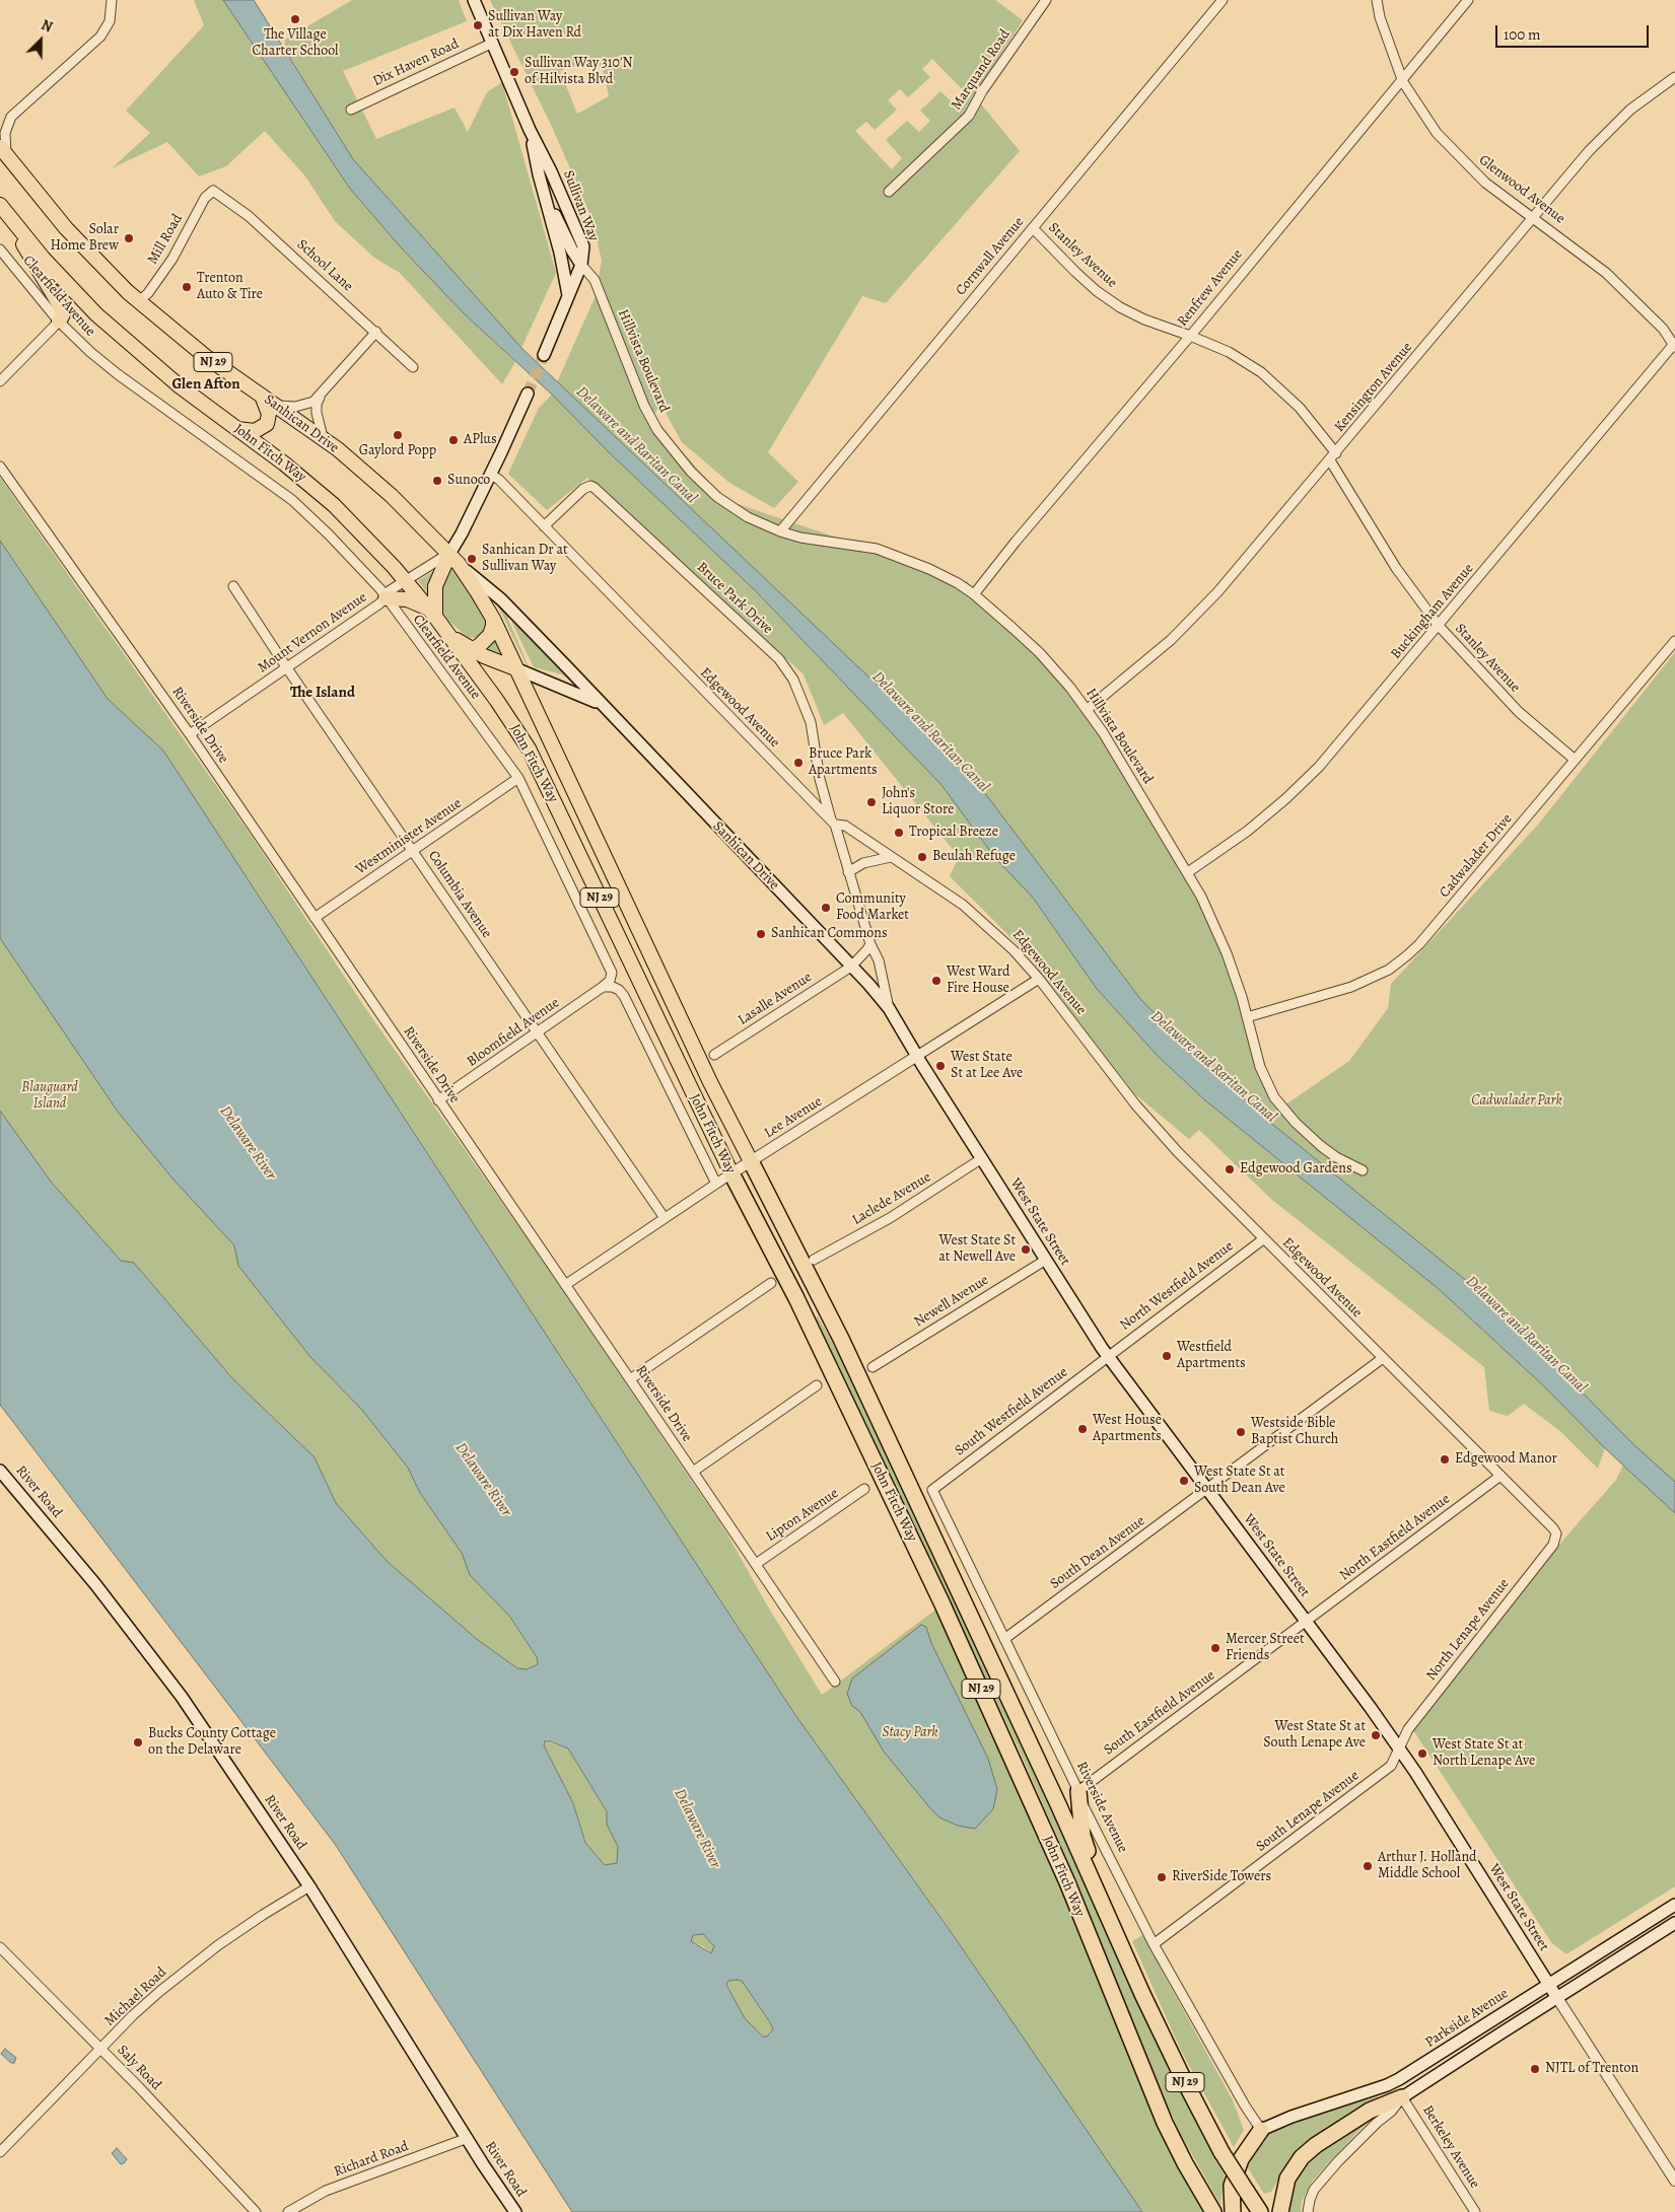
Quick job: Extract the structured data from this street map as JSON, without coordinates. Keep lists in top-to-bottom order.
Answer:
{
  "streets": {
    "highway": ["NJ 29", "Sanhican Drive", "John Fitch Way"],
    "main road": [
      "Sullivan Way",
      "West State Street",
      "River Road",
      "Parkside Avenue"
    ],
    "street": [
      "Dix Haven Road",
      "Marquand Road",
      "Glenwood Avenue",
      "Mill Road",
      "Stanley Avenue",
      "Cornwall Avenue",
      "School Lane",
      "Renfrew Avenue",
      "Clearfield Avenue",
      "Hillvista Boulevard",
      "Kensington Avenue",
      "Bruce Park Drive",
      "Buckingham Avenue",
      "Mount Vernon Avenue",
      "Edgewood Avenue",
      "Riverside Drive",
      "Westminister Avenue",
      "Cadwalader Drive",
      "Columbia Avenue",
      "Lasalle Avenue",
      "Bloomfield Avenue",
      "Lee Avenue",
      "Laclede Avenue",
      "North Westfield Avenue",
      "Newell Avenue",
      "South Westfield Avenue",
      "Lipton Avenue",
      "North Eastfield Avenue",
      "South Dean Avenue",
      "North Lenape Avenue",
      "South Eastfield Avenue",
      "Riverside Avenue",
      "South Lenape Avenue",
      "Michael Road",
      "Saly Road",
      "Berkeley Avenue",
      "Richard Road"
    ]
  },
  "crossings": [
    ["Dix Haven Road", "Sullivan Way"],
    ["Glenwood Avenue", "Renfrew Avenue"],
    ["Glenwood Avenue", "Kensington Avenue"],
    ["Glenwood Avenue", "Buckingham Avenue"],
    ["Sullivan Way", "Hillvista Boulevard"],
    ["Mill Road", "School Lane"],
    ["Mill Road", "Sanhican Drive"],
    ["Stanley Avenue", "Cornwall Avenue"],
    ["Stanley Avenue", "Renfrew Avenue"],
    ["Stanley Avenue", "Kensington Avenue"],
    ["Stanley Avenue", "Buckingham Avenue"],
    ["Stanley Avenue", "Cadwalader Drive"],
    ["Cornwall Avenue", "Hillvista Boulevard"],
    ["Renfrew Avenue", "Hillvista Boulevard"],
    ["Clearfield Avenue", "Mount Vernon Avenue"],
    ["Clearfield Avenue", "Westminister Avenue"],
    ["Clearfield Avenue", "Bloomfield Avenue"],
    ["Hillvista Boulevard", "Kensington Avenue"],
    ["Hillvista Boulevard", "Buckingham Avenue"],
    ["Hillvista Boulevard", "Cadwalader Drive"],
    ["Sanhican Drive", "John Fitch Way"],
    ["Sanhican Drive", "Mount Vernon Avenue"],
    ["Sanhican Drive", "Lasalle Avenue"],
    ["Sanhican Drive", "West State Street"],
    ["John Fitch Way", "Mount Vernon Avenue"],
    ["John Fitch Way", "Lee Avenue"],
    ["Bruce Park Drive", "Edgewood Avenue"],
    ["Bruce Park Drive", "West State Street"],
    ["Mount Vernon Avenue", "Riverside Drive"],
    ["Mount Vernon Avenue", "Columbia Avenue"],
    ["Edgewood Avenue", "Lee Avenue"],
    ["Edgewood Avenue", "West State Street"],
    ["Edgewood Avenue", "North Westfield Avenue"],
    ["Edgewood Avenue", "North Eastfield Avenue"],
    ["Edgewood Avenue", "South Dean Avenue"],
    ["Edgewood Avenue", "North Lenape Avenue"],
    ["Riverside Drive", "Westminister Avenue"],
    ["Riverside Drive", "Bloomfield Avenue"],
    ["Riverside Drive", "Lee Avenue"],
    ["Riverside Drive", "Lipton Avenue"],
    ["Westminister Avenue", "Columbia Avenue"],
    ["Columbia Avenue", "Bloomfield Avenue"],
    ["Columbia Avenue", "Lee Avenue"],
    ["Lee Avenue", "West State Street"],
    ["Laclede Avenue", "West State Street"],
    ["West State Street", "North Westfield Avenue"],
    ["West State Street", "Newell Avenue"],
    ["West State Street", "South Westfield Avenue"],
    ["West State Street", "North Eastfield Avenue"],
    ["West State Street", "South Dean Avenue"],
    ["West State Street", "North Lenape Avenue"],
    ["West State Street", "South Eastfield Avenue"],
    ["West State Street", "South Lenape Avenue"],
    ["West State Street", "Parkside Avenue"],
    ["North Westfield Avenue", "South Westfield Avenue"],
    ["South Westfield Avenue", "Riverside Avenue"],
    ["River Road", "Michael Road"],
    ["River Road", "Richard Road"],
    ["North Eastfield Avenue", "South Eastfield Avenue"],
    ["South Dean Avenue", "Riverside Avenue"],
    ["North Lenape Avenue", "South Lenape Avenue"],
    ["South Eastfield Avenue", "Riverside Avenue"],
    ["Riverside Avenue", "South Lenape Avenue"],
    ["Riverside Avenue", "Parkside Avenue"],
    ["Michael Road", "Saly Road"]
  ],
  "districts": ["Glen Afton", "The Island"],
  "water": ["Delaware and Raritan Canal", "Delaware River"],
  "parks": ["Blauguard Island", "Cadwalader Park", "Stacy Park"],
  "places": [
    "The Village Charter School",
    "Sullivan Way at Dix Haven Rd",
    "Sullivan Way 310'N of Hilvista Blvd",
    "Solar Home Brew",
    "Trenton Auto & Tire",
    "Gaylord Popp",
    "APlus",
    "Sunoco",
    "Sanhican Dr at Sullivan Way",
    "Bruce Park Apartments",
    "John's Liquor Store",
    "Tropical Breeze",
    "Beulah Refuge",
    "Community Food Market",
    "Sanhican Commons",
    "West Ward Fire House",
    "West State St at Lee Ave",
    "Edgewood Gardens",
    "West State St at Newell Ave",
    "Westfield Apartments",
    "West House Apartments",
    "Westside Bible Baptist Church",
    "Edgewood Manor",
    "West State St at South Dean Ave",
    "Mercer Street Friends",
    "West State St at South Lenape Ave",
    "Bucks County Cottage on the Delaware",
    "West State St at North Lenape Ave",
    "Arthur J. Holland Middle School",
    "RiverSide Towers",
    "NJTL of Trenton"
  ],
  "scale_bar": "100 m",
  "north": "top right"
}
